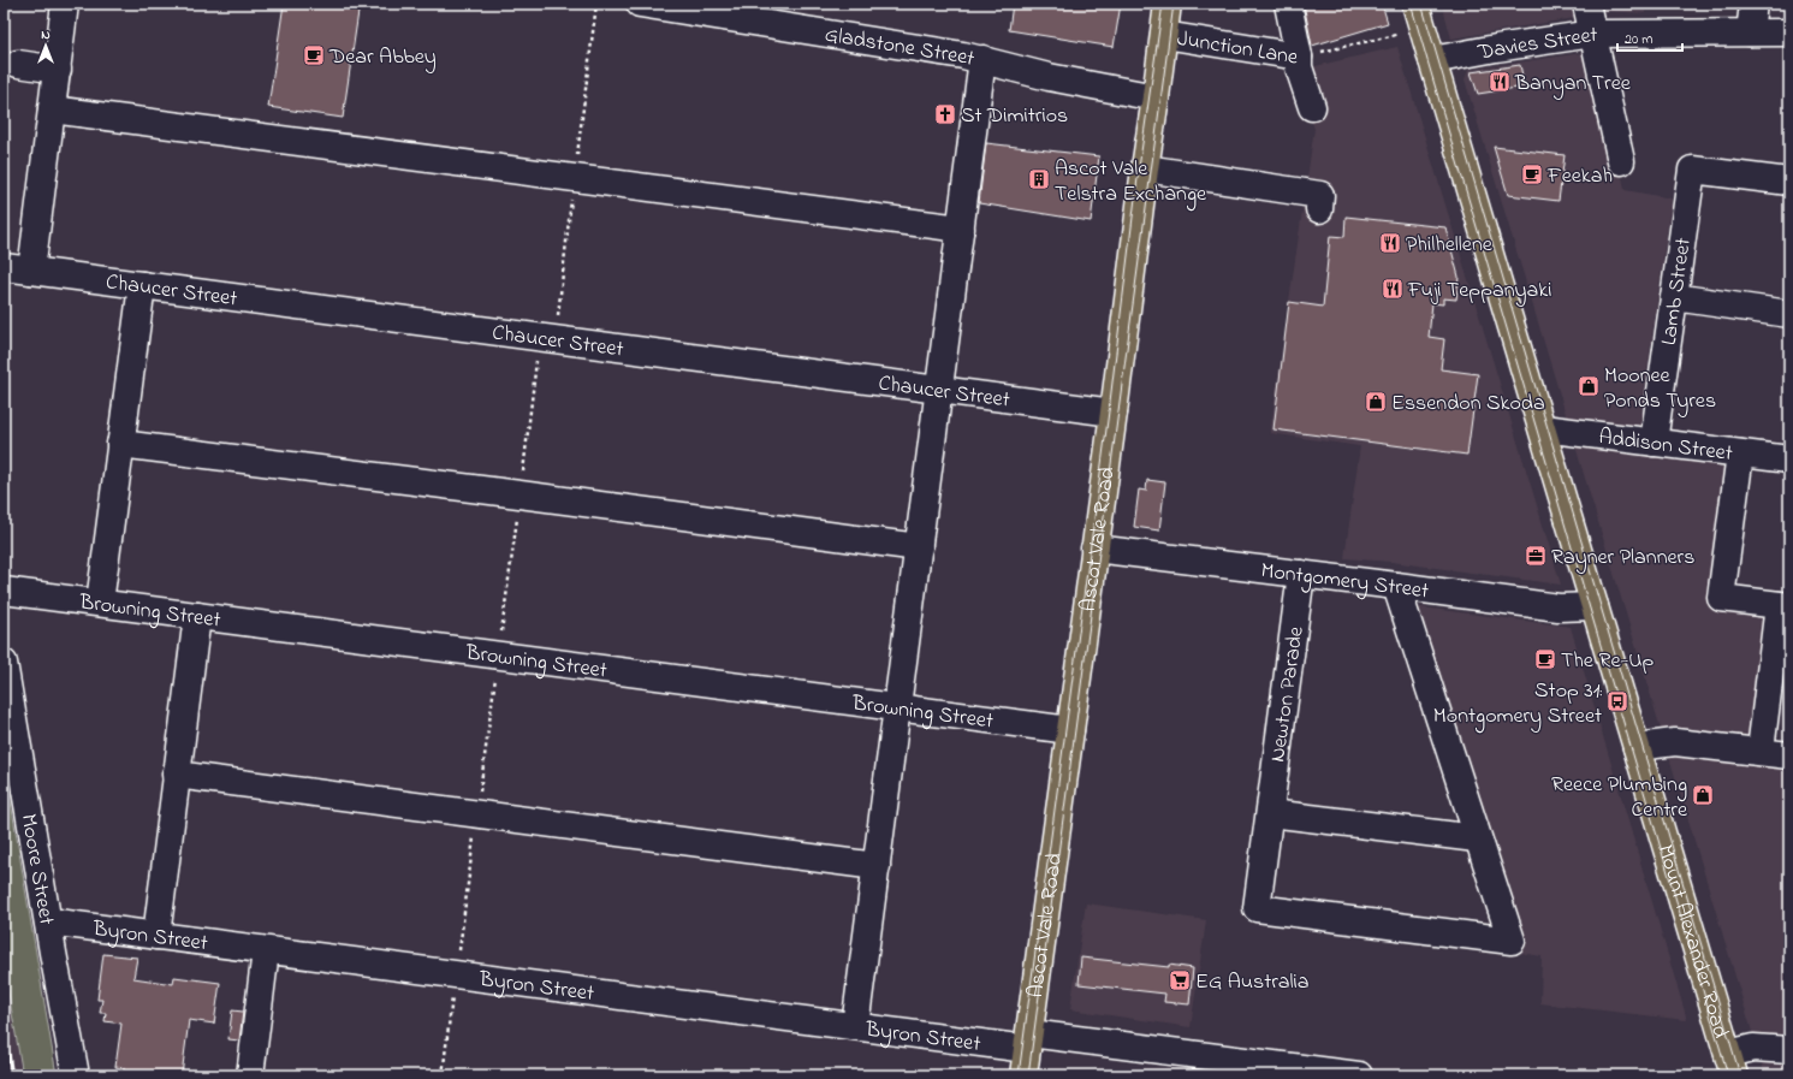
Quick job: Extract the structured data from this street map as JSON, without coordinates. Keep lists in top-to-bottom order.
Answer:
{
  "streets": {
    "main road": ["Ascot Vale Road", "Mount Alexander Road"],
    "street": [
      "Davies Street",
      "Gladstone Street",
      "Junction Lane",
      "Chaucer Street",
      "Lamb Street",
      "Addison Street",
      "Montgomery Street",
      "Browning Street",
      "Newton Parade",
      "Moore Street",
      "Byron Street"
    ]
  },
  "crossings": [
    ["Davies Street", "Mount Alexander Road"],
    ["Gladstone Street", "Ascot Vale Road"],
    ["Junction Lane", "Ascot Vale Road"],
    ["Chaucer Street", "Ascot Vale Road"],
    ["Lamb Street", "Addison Street"],
    ["Addison Street", "Mount Alexander Road"],
    ["Ascot Vale Road", "Montgomery Street"],
    ["Ascot Vale Road", "Browning Street"],
    ["Ascot Vale Road", "Byron Street"],
    ["Montgomery Street", "Newton Parade"],
    ["Montgomery Street", "Mount Alexander Road"],
    ["Moore Street", "Byron Street"]
  ],
  "places": {
    "cafe": ["Dear Abbey", "Feekah", "The Re-Up"],
    "restaurant": ["Banyan Tree", "Philhellene", "Fuji Teppanyaki"],
    "church": ["St Dimitrios"],
    "building": ["Ascot Vale Telstra Exchange"],
    "shop": ["Moonee Ponds Tyres", "Essendon Skoda", "Reece Plumbing Centre"],
    "office": ["Rayner Planners"],
    "bus stop": ["Stop 31: Montgomery Street"],
    "supermarket": ["EG Australia"]
  },
  "scale_bar": "20 m",
  "north": "top"
}
